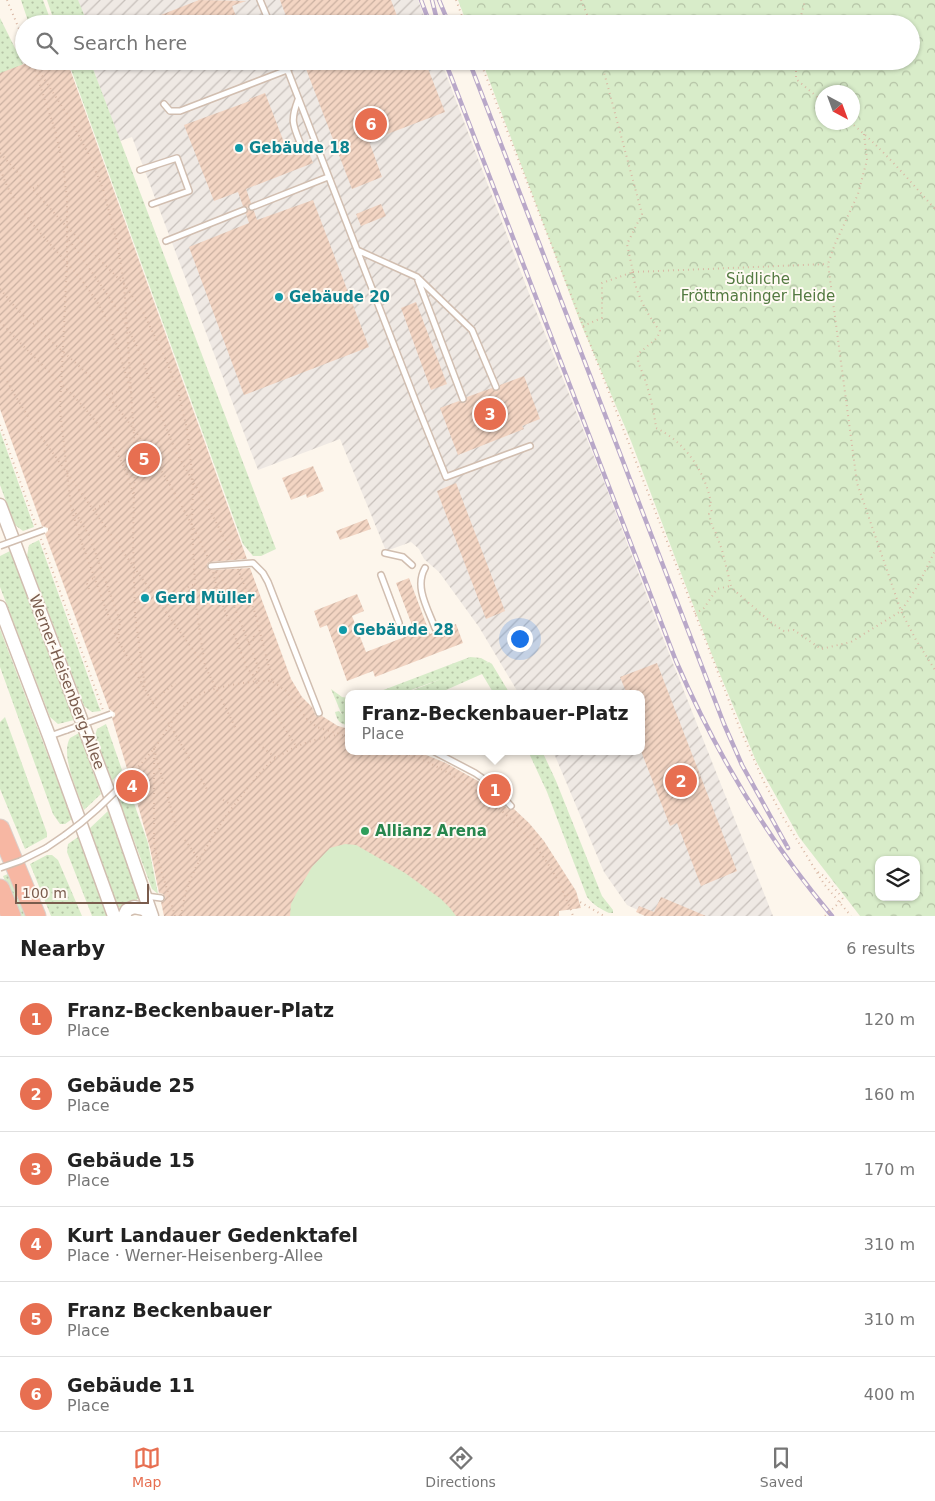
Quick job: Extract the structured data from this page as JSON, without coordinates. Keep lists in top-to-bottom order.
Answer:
{
  "streets": {
    "street": ["Werner-Heisenberg-Allee"]
  },
  "parks": ["Südliche Fröttmaninger Heide"],
  "places": [
    "Gebäude 18",
    "Gebäude 20",
    "Gerd Müller",
    "Gebäude 28",
    "Allianz Arena"
  ],
  "scale_bar": "100 m",
  "north": "bottom right",
  "page": {
    "search": "Search here",
    "pins": [
      "6",
      "3",
      "5",
      "2",
      "4",
      "1"
    ],
    "popup": ["Franz-Beckenbauer-Platz", "Place"],
    "scale": "100 m",
    "heading": ["Nearby", "6 results"],
    "list": [
      {
        "mark": "1",
        "name": "Franz-Beckenbauer-Platz",
        "note": "Place",
        "value": "120 m"
      },
      {
        "mark": "2",
        "name": "Gebäude 25",
        "note": "Place",
        "value": "160 m"
      },
      {
        "mark": "3",
        "name": "Gebäude 15",
        "note": "Place",
        "value": "170 m"
      },
      {
        "mark": "4",
        "name": "Kurt Landauer Gedenktafel",
        "note": "Place · Werner-Heisenberg-Allee",
        "value": "310 m"
      },
      {
        "mark": "5",
        "name": "Franz Beckenbauer",
        "note": "Place",
        "value": "310 m"
      },
      {
        "mark": "6",
        "name": "Gebäude 11",
        "note": "Place",
        "value": "400 m"
      }
    ],
    "nav": ["Map", "Directions", "Saved"]
  }
}
